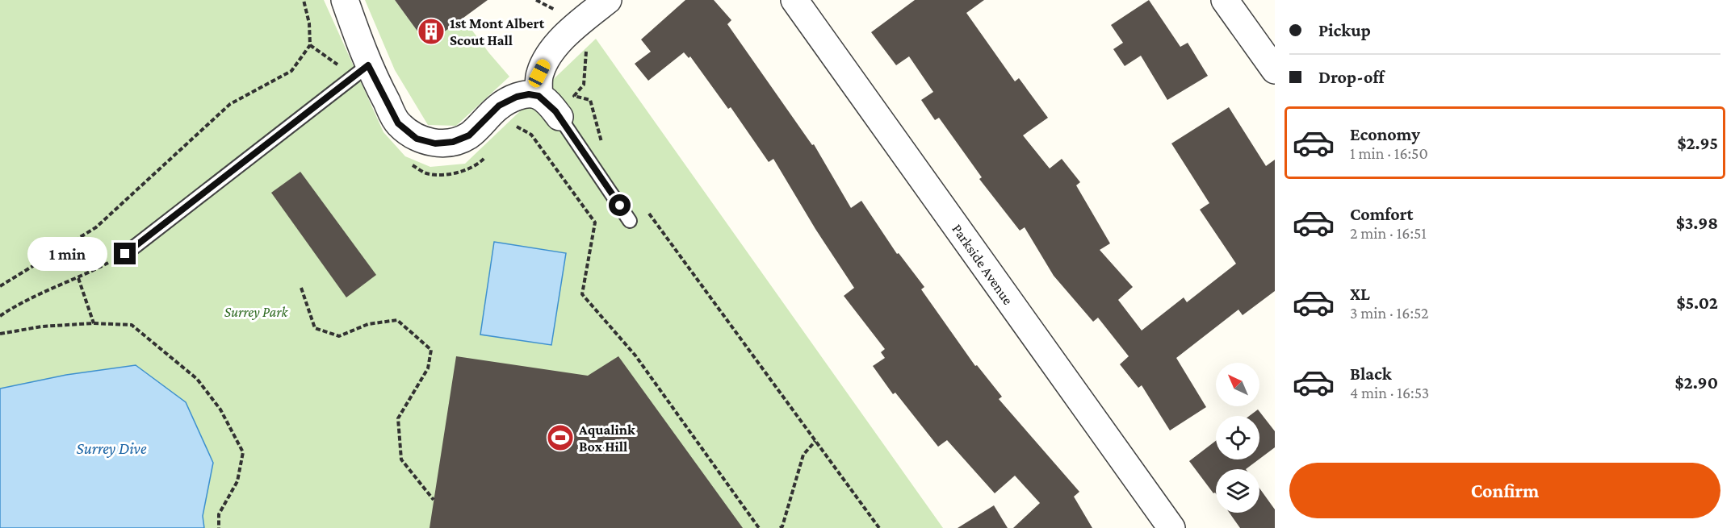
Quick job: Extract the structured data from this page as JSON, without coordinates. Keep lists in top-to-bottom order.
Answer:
{
  "streets": {
    "street": ["Parkside Avenue"]
  },
  "water": ["Surrey Dive"],
  "parks": ["Surrey Park"],
  "places": {
    "building": ["1st Mont Albert Scout Hall"],
    "sports": ["Aqualink Box Hill"]
  },
  "north": "top left",
  "page": {
    "banner": ["Pickup", "Drop-off"],
    "list": [
      {
        "name": "Economy",
        "note": "1 min · 16:50",
        "value": "$2.95"
      },
      {
        "name": "Comfort",
        "note": "2 min · 16:51",
        "value": "$3.98"
      },
      {
        "name": "XL",
        "note": "3 min · 16:52",
        "value": "$5.02"
      },
      {
        "name": "Black",
        "note": "4 min · 16:53",
        "value": "$2.90"
      }
    ],
    "bubble": "1 min",
    "buttons": "Confirm"
  }
}
